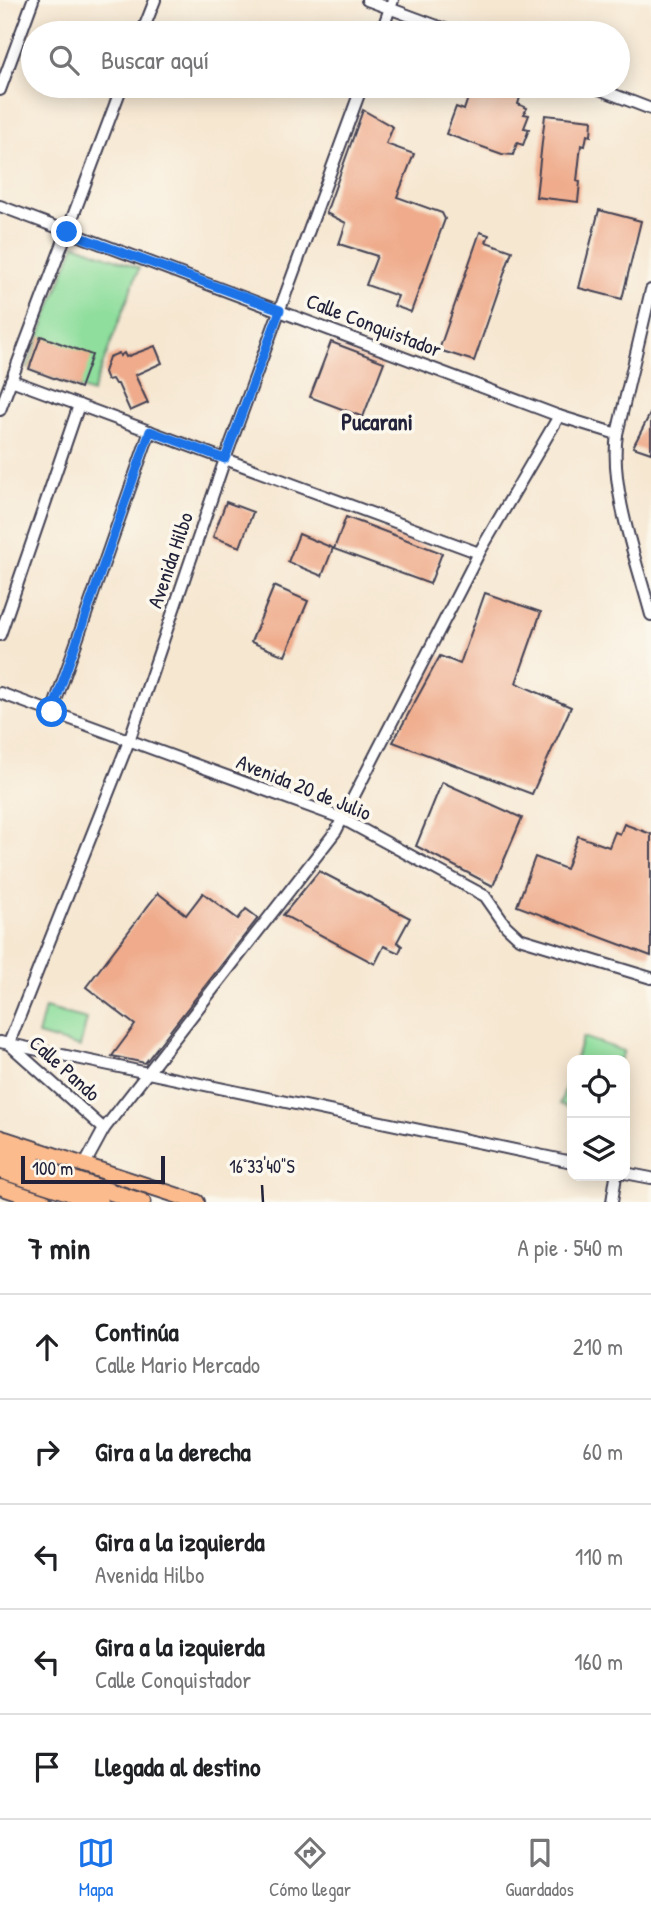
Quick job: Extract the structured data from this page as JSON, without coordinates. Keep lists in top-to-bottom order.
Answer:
{
  "streets": {
    "street": [
      "Calle Conquistador",
      "Avenida Hilbo",
      "Avenida 20 de Julio",
      "Calle Pando"
    ]
  },
  "crossings": [
    ["Calle Conquistador", "Avenida Hilbo"],
    ["Avenida Hilbo", "Avenida 20 de Julio"],
    ["Avenida Hilbo", "Calle Pando"]
  ],
  "districts": ["Pucarani"],
  "scale_bar": "100 m",
  "page": {
    "search": "Buscar aquí",
    "scale": "100 m",
    "heading": ["7 min", "A pie · 540 m"],
    "list": [
      ["Continúa", "Calle Mario Mercado", "210 m"],
      ["Gira a la derecha", "60 m"],
      ["Gira a la izquierda", "Avenida Hilbo", "110 m"],
      ["Gira a la izquierda", "Calle Conquistador", "160 m"],
      "Llegada al destino"
    ],
    "nav": ["Mapa", "Cómo llegar", "Guardados"]
  },
  "coordinates": ["16°33'40\"S"]
}
